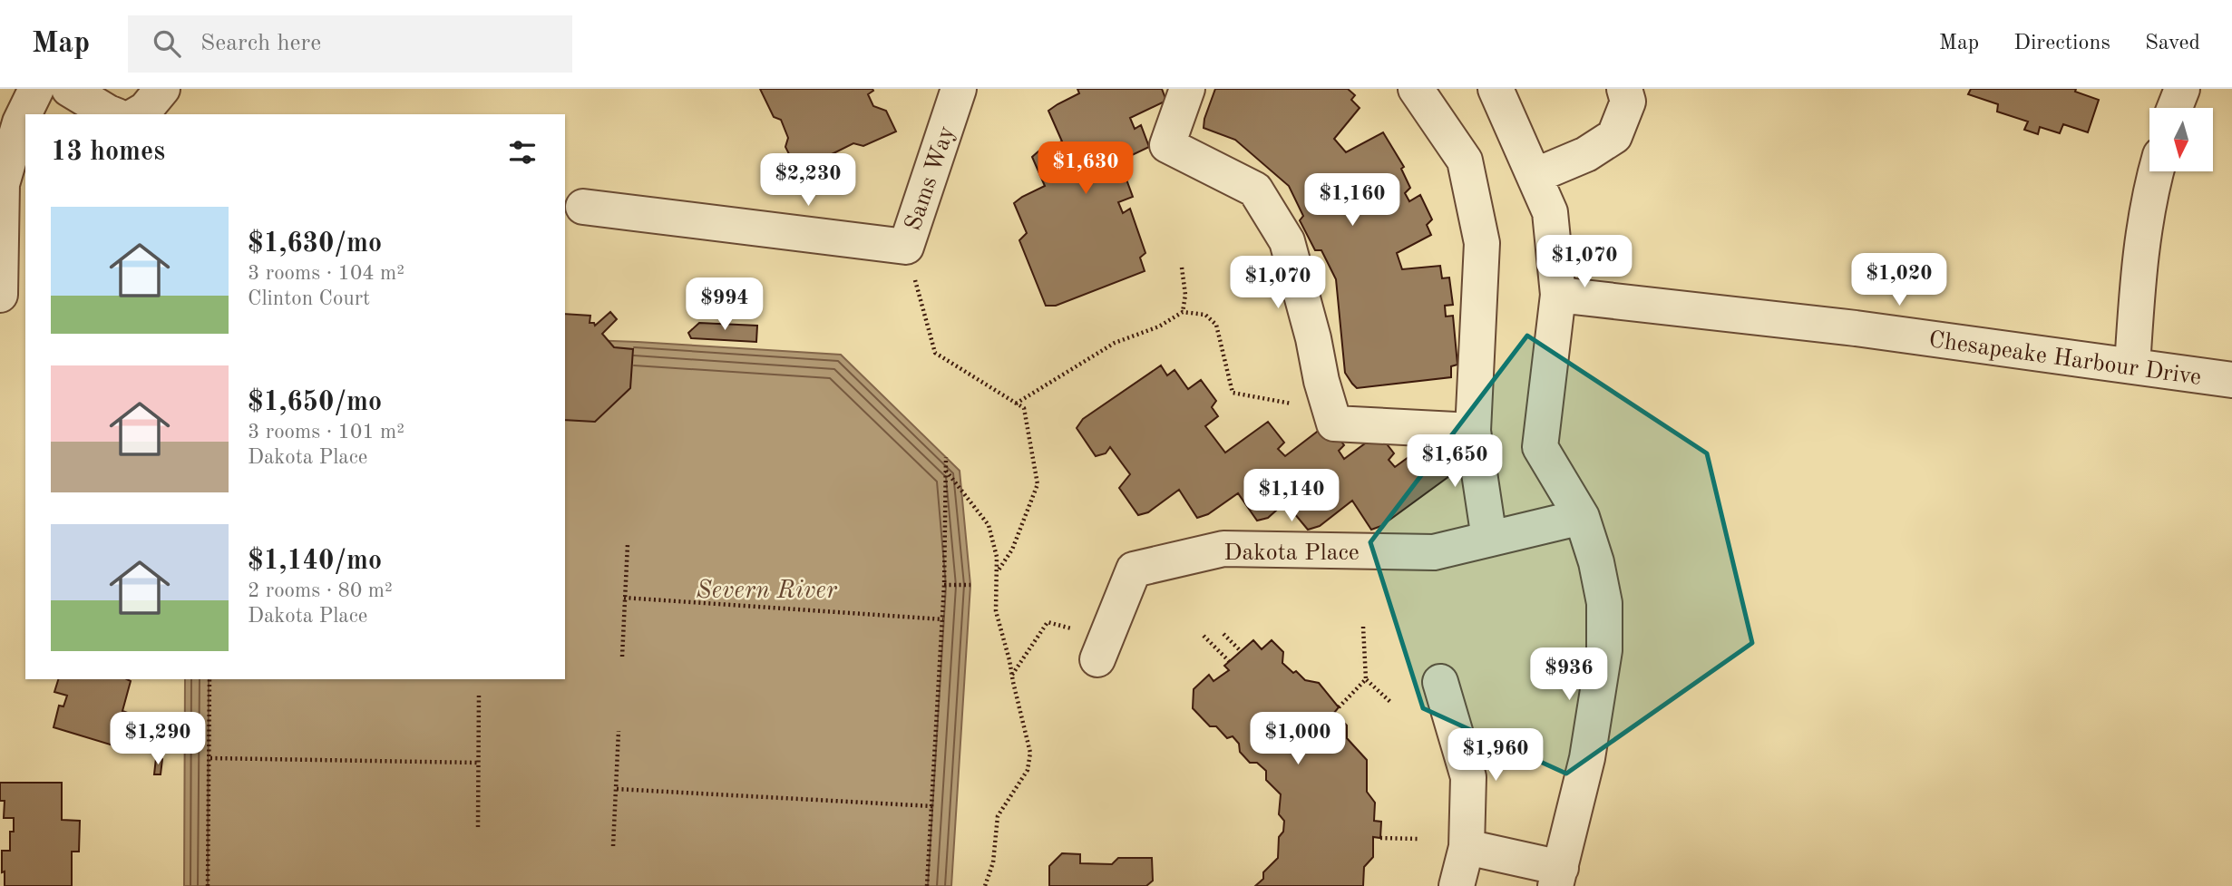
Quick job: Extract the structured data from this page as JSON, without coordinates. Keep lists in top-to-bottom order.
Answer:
{
  "streets": {
    "street": ["Sams Way", "Chesapeake Harbour Drive", "Dakota Place"]
  },
  "water": ["Severn River"],
  "north": "bottom",
  "page": {
    "header": "Map",
    "search": "Search here",
    "nav": ["Map", "Directions", "Saved"],
    "heading": "13 homes",
    "price": [
      "$1,630",
      "$2,230",
      "$1,160",
      "$1,070",
      "$1,020",
      "$1,070",
      "$994",
      "$1,650",
      "$1,140",
      "$936",
      "$1,290",
      "$1,000",
      "$1,960"
    ],
    "list": [
      {
        "name": "$1,630/mo",
        "note": "3 rooms · 104 m² · Clinton Court"
      },
      {
        "name": "$1,650/mo",
        "note": "3 rooms · 101 m² · Dakota Place"
      },
      {
        "name": "$1,140/mo",
        "note": "2 rooms · 80 m² · Dakota Place"
      }
    ]
  }
}
